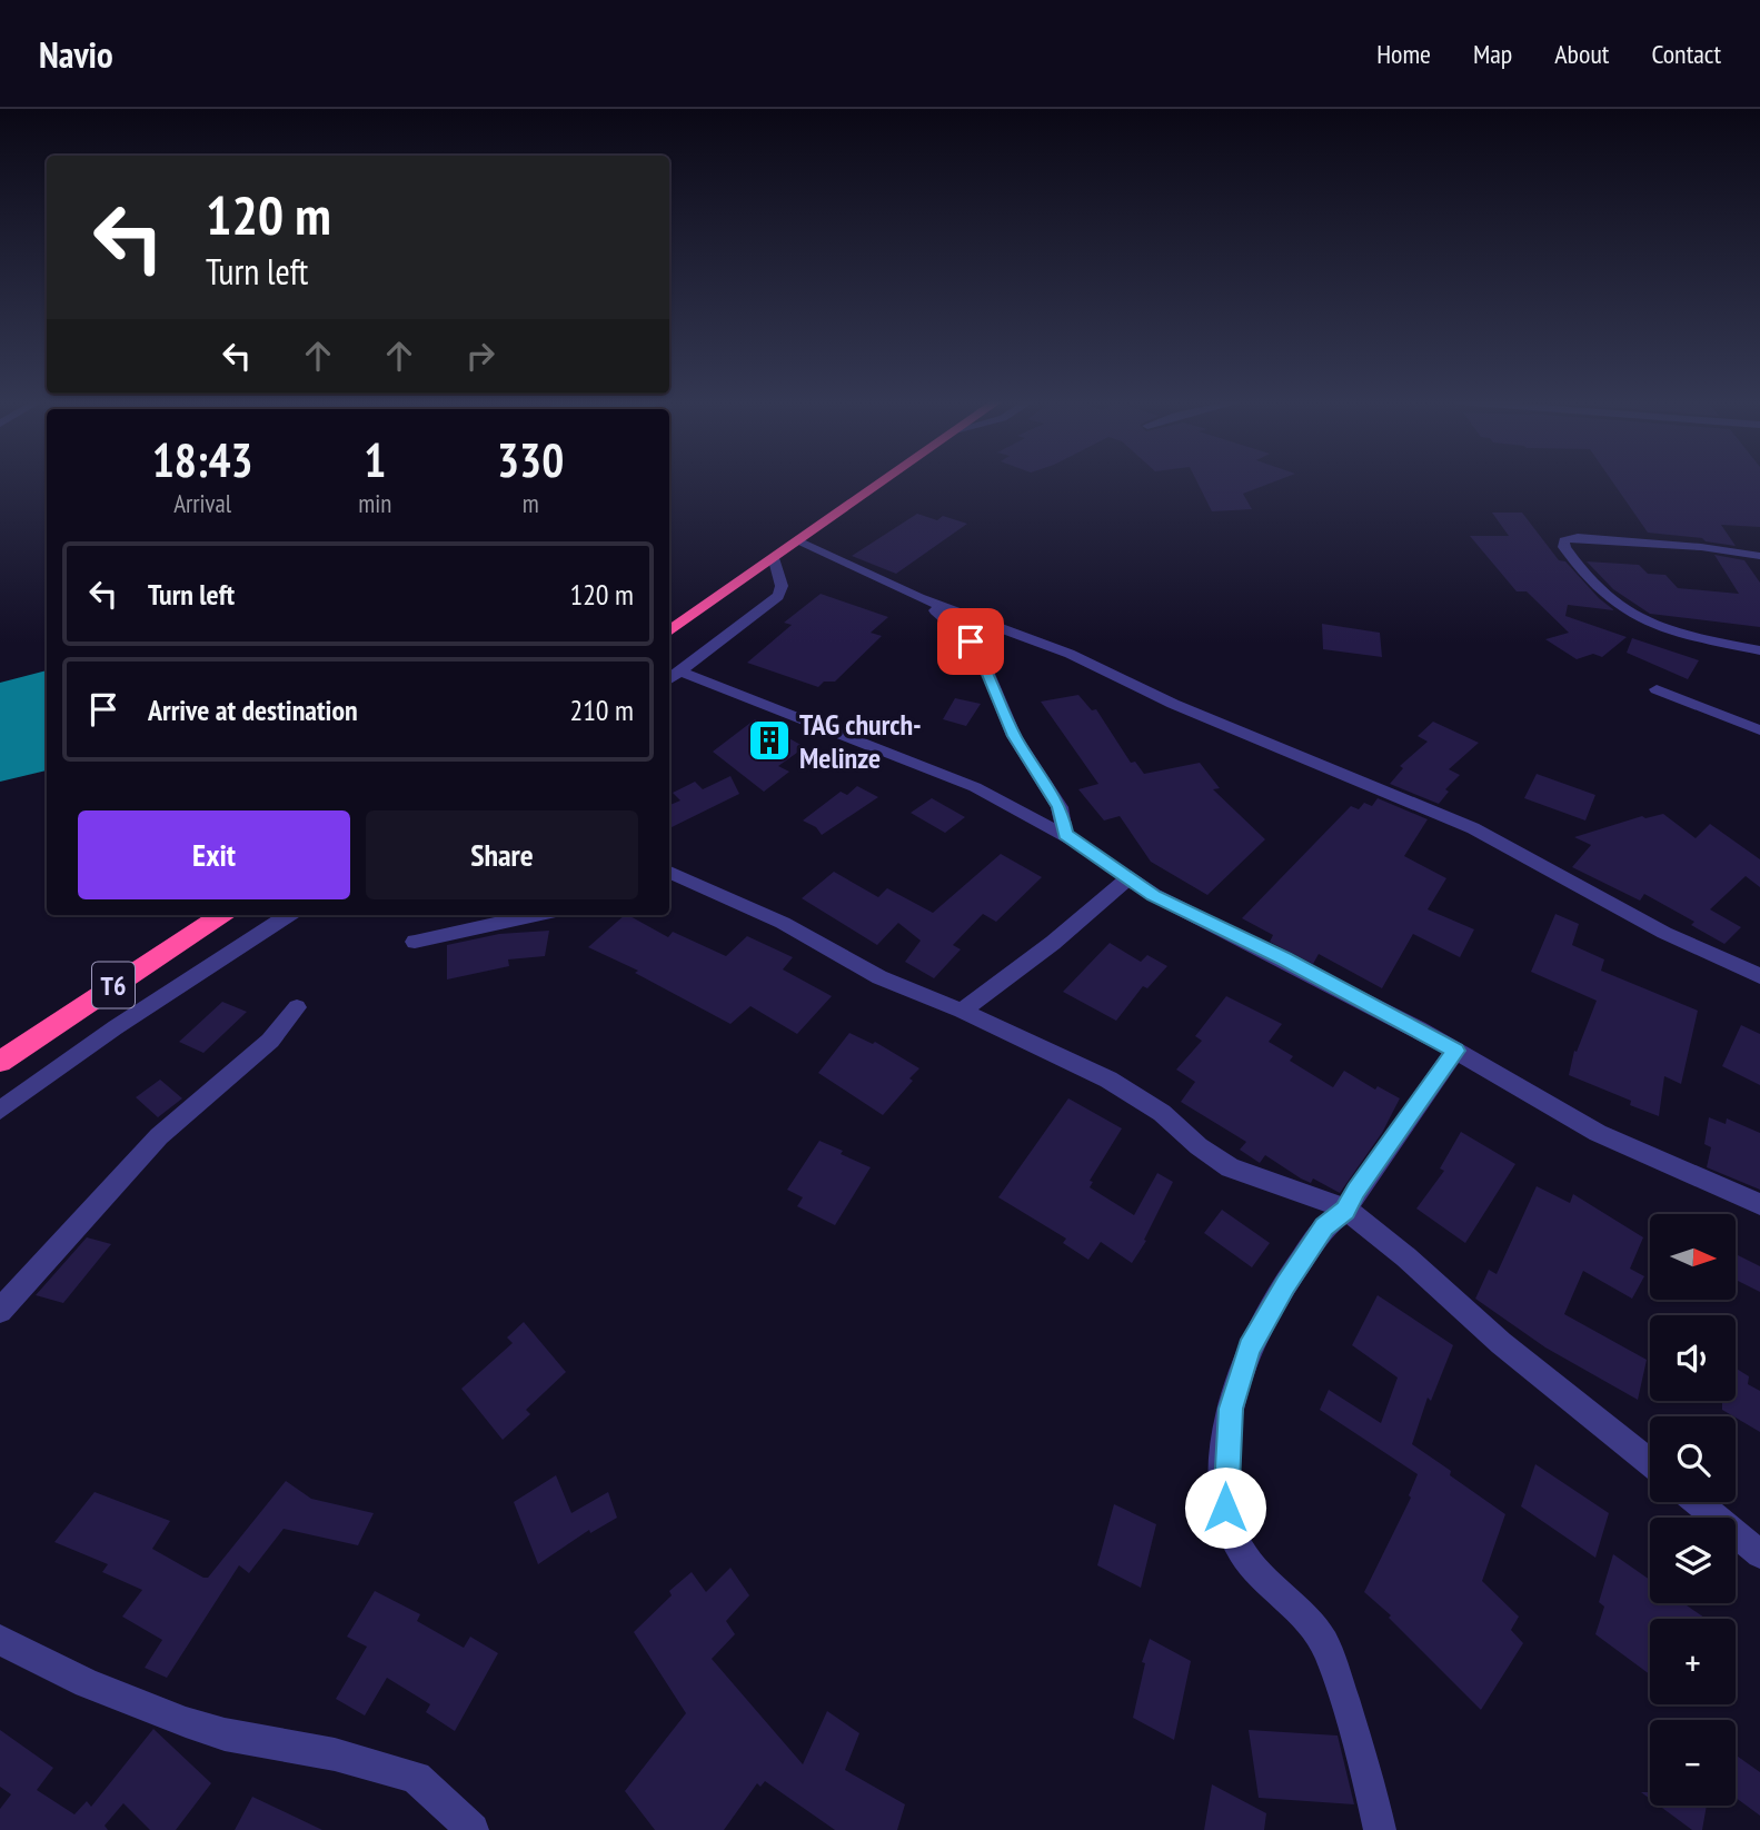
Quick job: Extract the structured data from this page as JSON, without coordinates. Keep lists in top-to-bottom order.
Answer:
{
  "streets": {
    "highway": ["T6"]
  },
  "places": {
    "building": ["TAG church- Melinze"]
  },
  "north": "right",
  "page": {
    "header": "Navio",
    "nav": [
      "Home",
      "Map",
      "About",
      "Contact"
    ],
    "turn": ["120 m", "Turn left"],
    "eta": [
      "18:43",
      "Arrival",
      "1",
      "min",
      "330",
      "m"
    ],
    "list": [
      {
        "name": "Turn left",
        "value": "120 m"
      },
      {
        "name": "Arrive at destination",
        "value": "210 m"
      }
    ],
    "buttons": ["Exit", "Share"],
    "map_buttons": ["+", "−"]
  }
}
